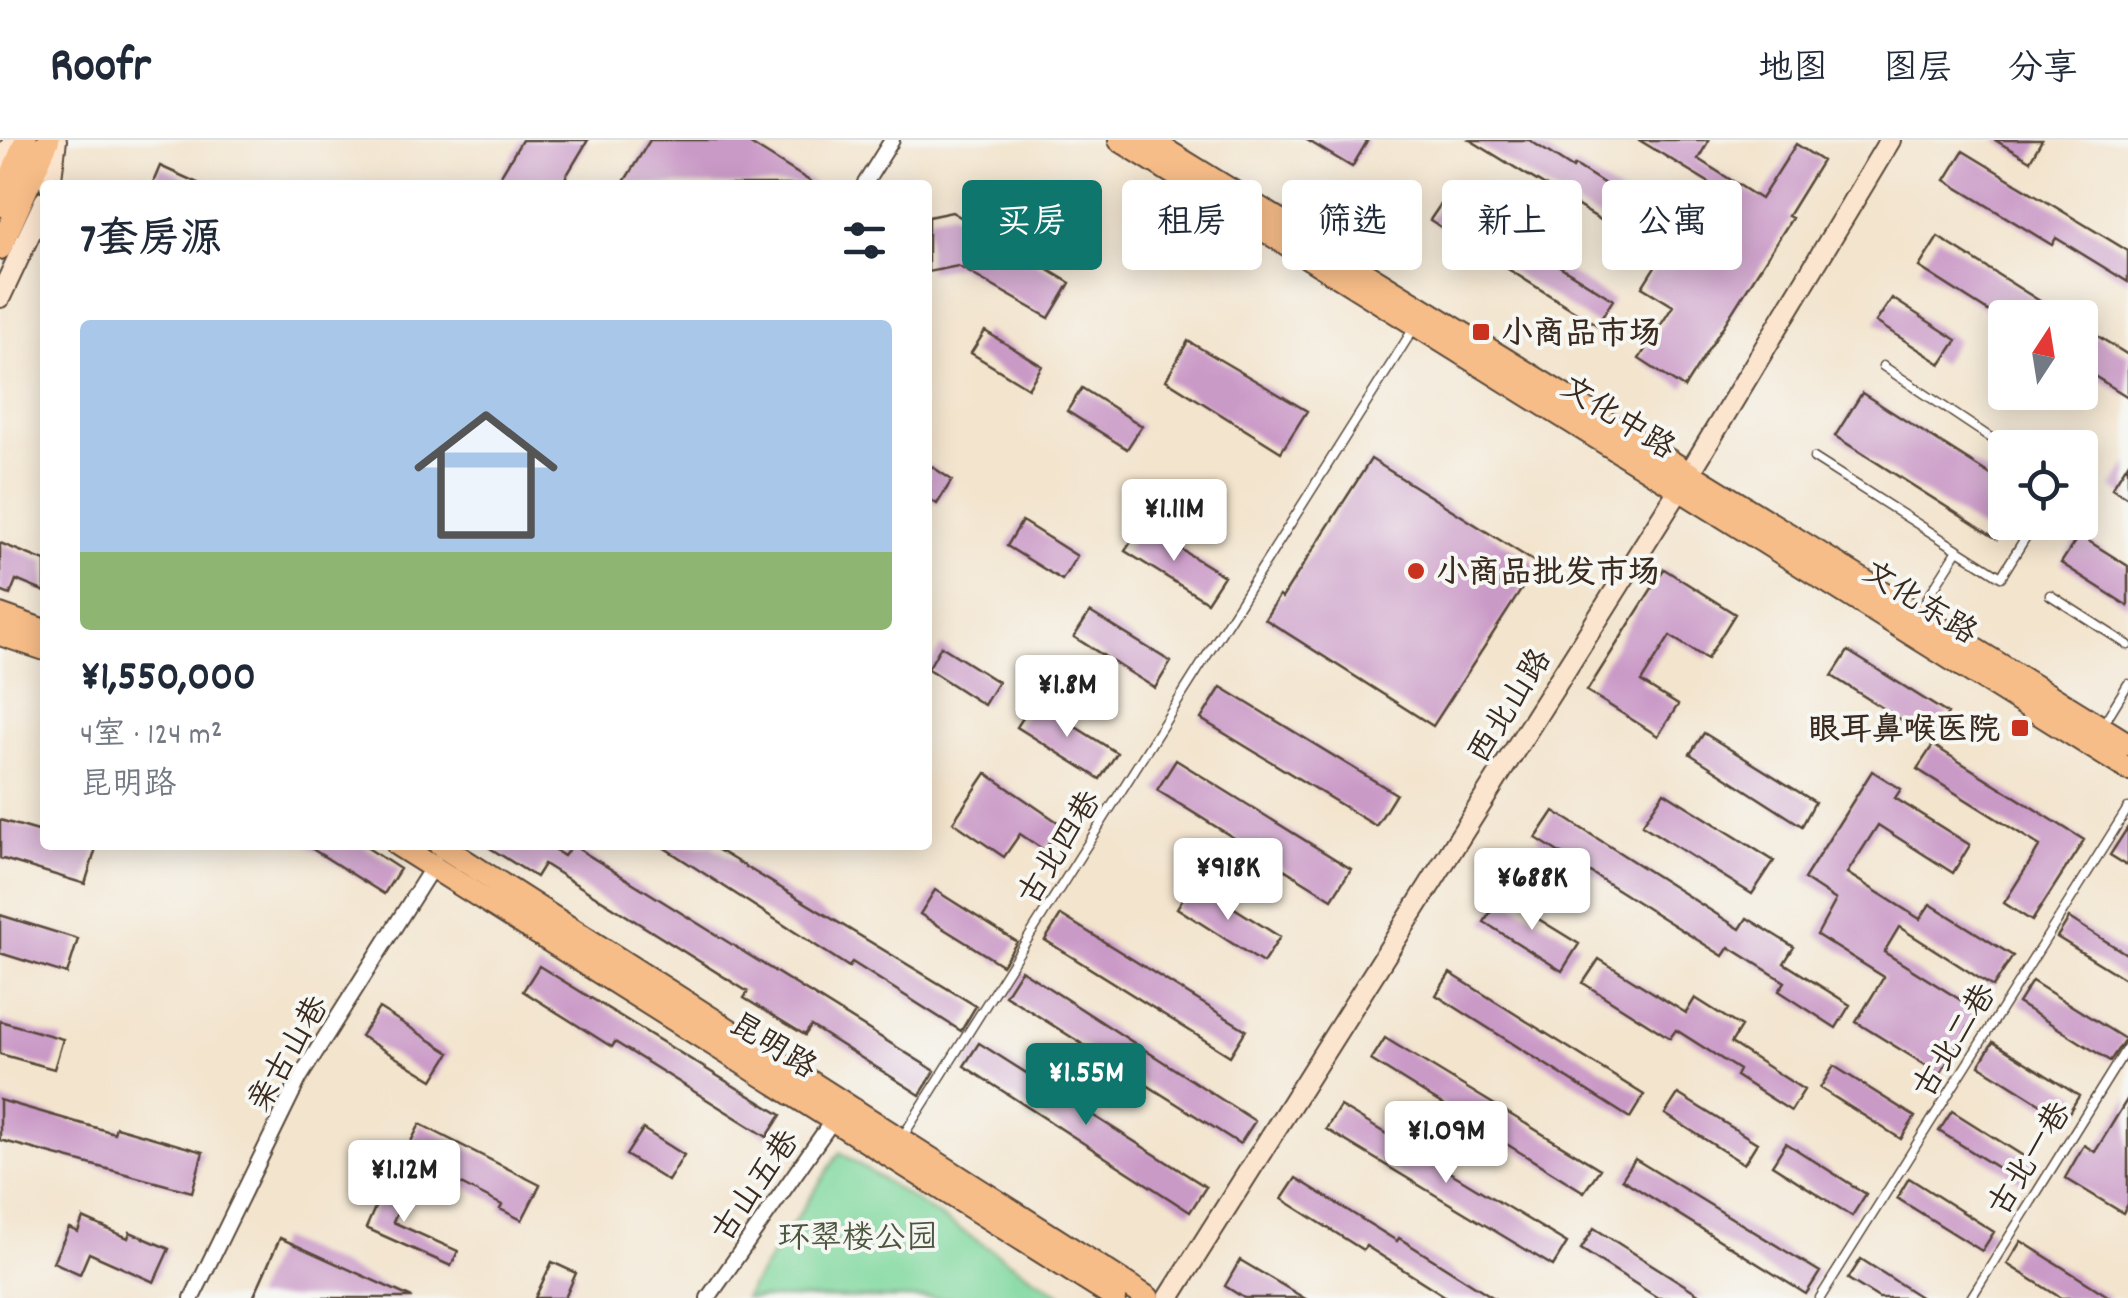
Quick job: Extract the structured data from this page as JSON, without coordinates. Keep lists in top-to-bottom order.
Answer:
{
  "streets": {
    "main road": [
      "文化中路",
      "文化东路",
      "西北山路",
      "昆明路"
    ],
    "street": ["亲古山巷", "古山五巷"],
    "lane": ["古北四巷", "古北二巷", "古北一巷"]
  },
  "crossings": [
    ["文化中路", "文化东路"],
    ["文化中路", "西北山路"],
    ["文化中路", "古北四巷"],
    ["文化东路", "西北山路"],
    ["古北四巷", "昆明路"],
    ["昆明路", "亲古山巷"],
    ["昆明路", "古山五巷"]
  ],
  "parks": ["环翠楼公园"],
  "places": {
    "transit": ["小商品市场", "眼耳鼻喉医院"],
    "other": ["小商品批发市场"]
  },
  "north": "top",
  "page": {
    "header": "Roofr",
    "nav": ["地图", "图层", "分享"],
    "chip": [
      "买房",
      "租房",
      "筛选",
      "新上",
      "公寓"
    ],
    "heading": "7套房源",
    "list": [
      {
        "name": "¥1,550,000",
        "note": "4室 · 124 m² · 昆明路"
      }
    ],
    "price": [
      "¥1.11M",
      "¥1.8M",
      "¥918K",
      "¥688K",
      "¥1.55M",
      "¥1.09M",
      "¥1.12M"
    ]
  }
}
